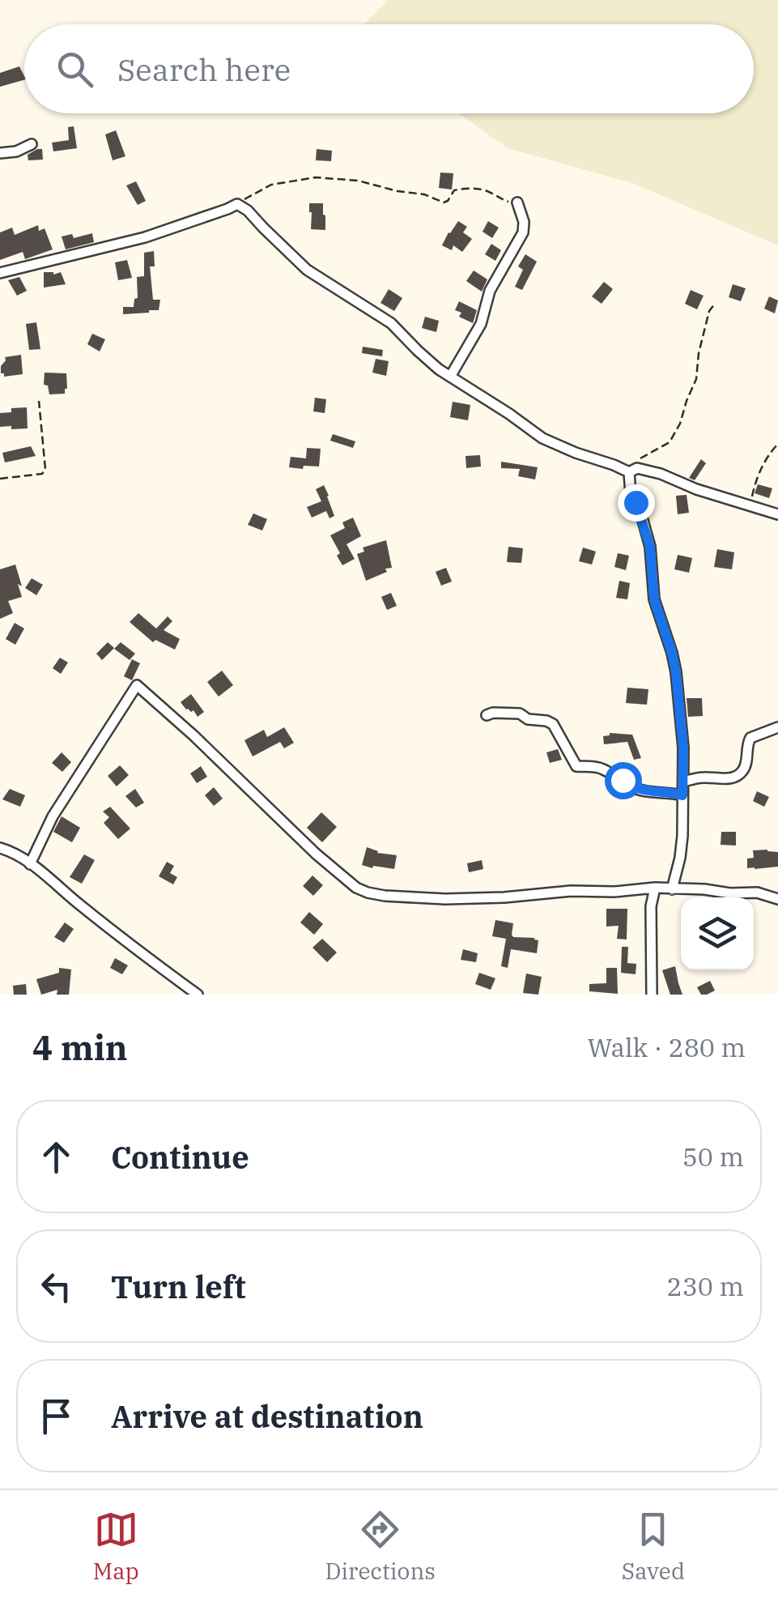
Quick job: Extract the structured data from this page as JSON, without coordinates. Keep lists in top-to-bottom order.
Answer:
{
  "page": {
    "search": "Search here",
    "heading": ["4 min", "Walk · 280 m"],
    "list": [
      ["Continue", "50 m"],
      ["Turn left", "230 m"],
      "Arrive at destination"
    ],
    "nav": ["Map", "Directions", "Saved"]
  }
}
